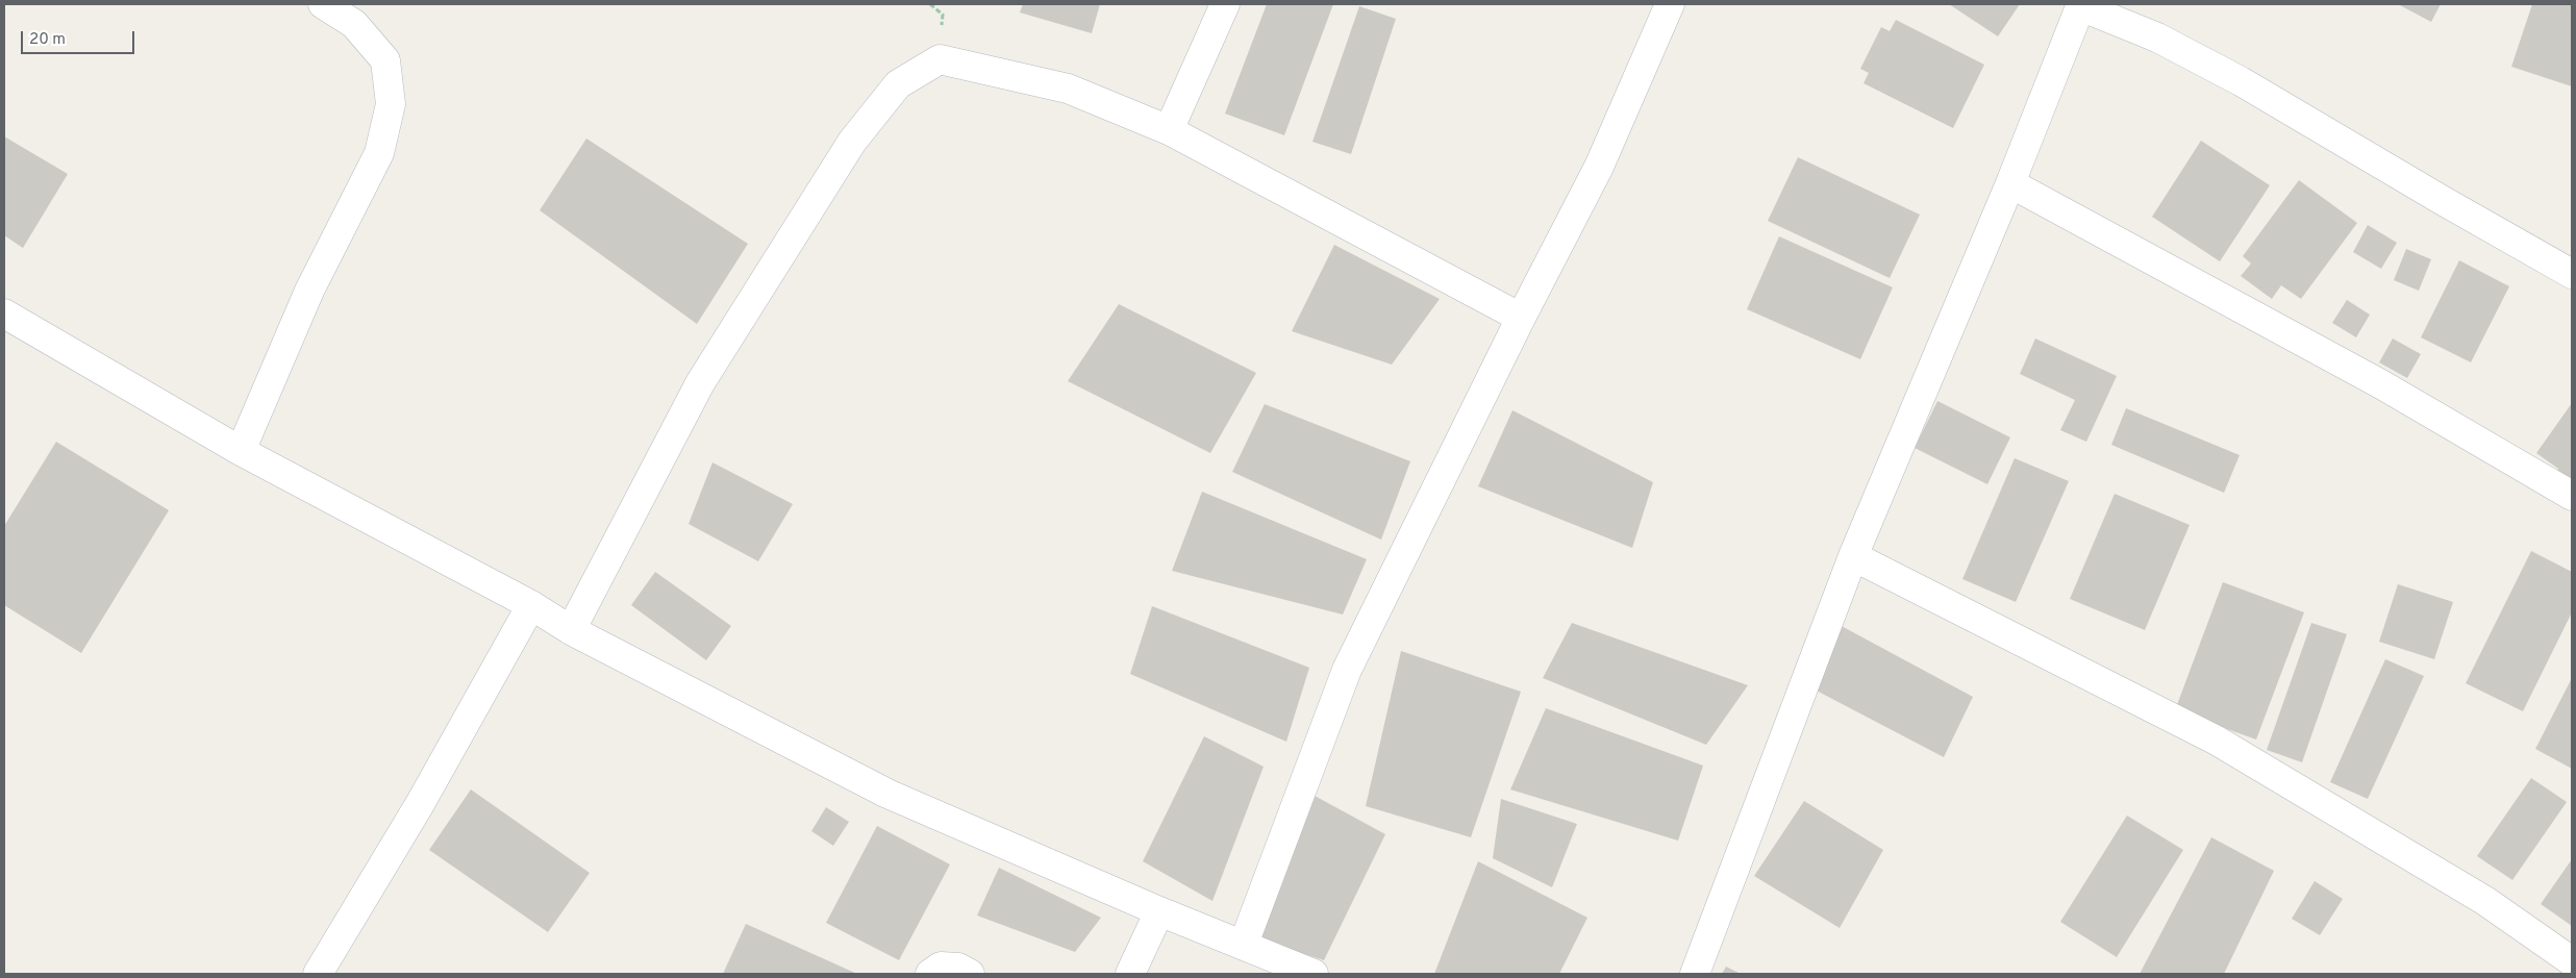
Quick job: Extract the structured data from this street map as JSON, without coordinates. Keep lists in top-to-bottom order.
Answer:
{
  "scale_bar": "20 m"
}
